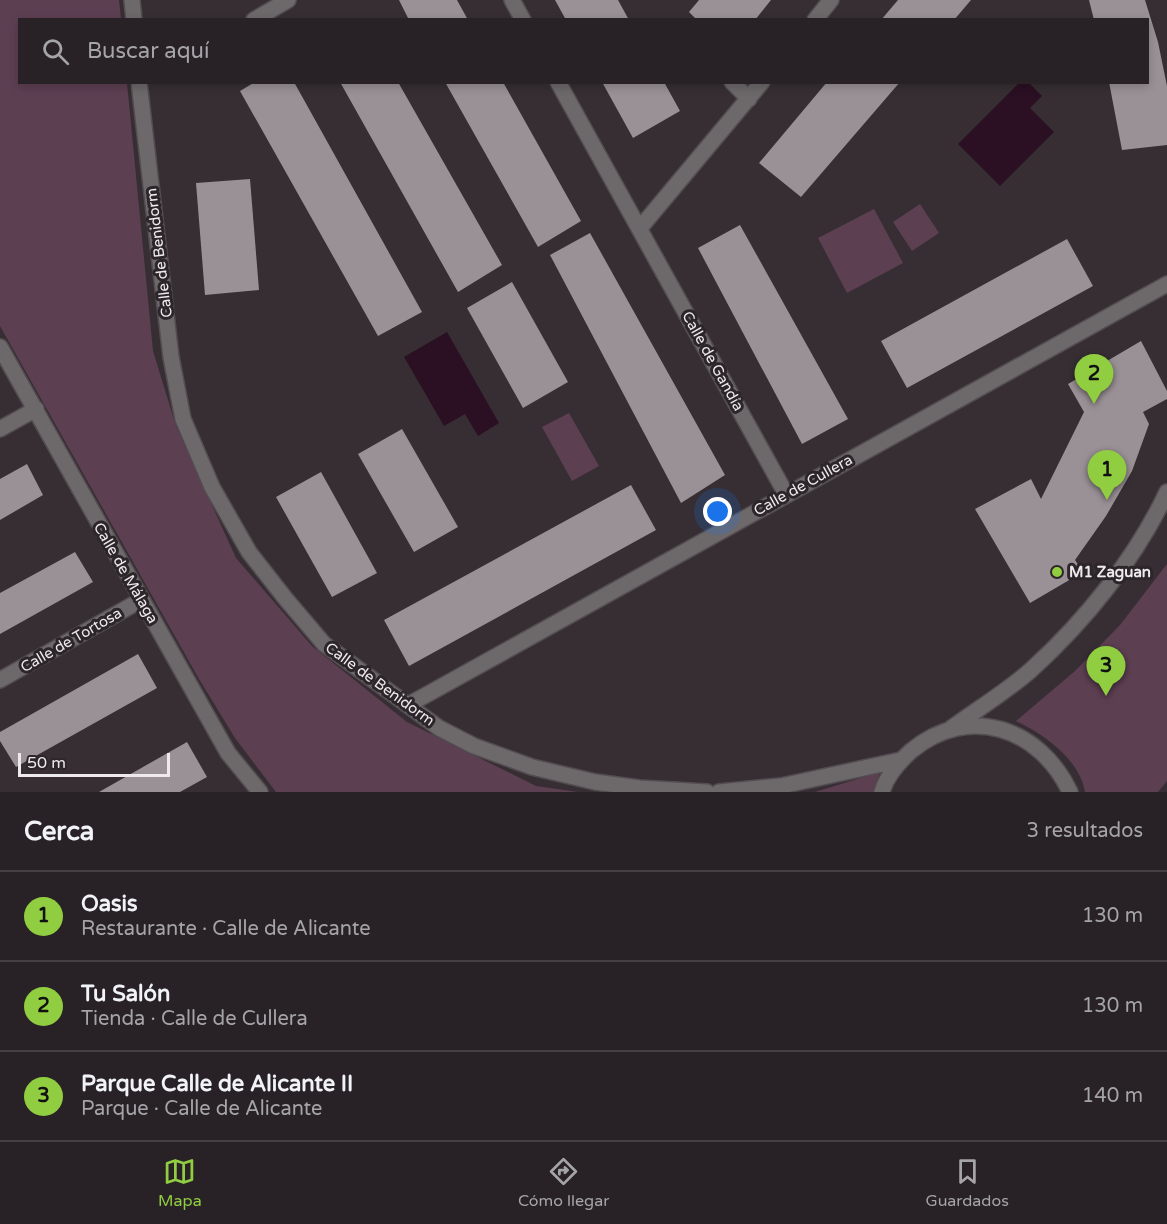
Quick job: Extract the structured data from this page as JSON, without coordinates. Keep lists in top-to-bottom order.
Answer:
{
  "streets": {
    "street": [
      "Calle de Benidorm",
      "Calle de Gandía",
      "Calle de Cullera",
      "Calle de Málaga",
      "Calle de Tortosa"
    ]
  },
  "crossings": [
    ["Calle de Benidorm", "Calle de Cullera"],
    ["Calle de Gandía", "Calle de Cullera"],
    ["Calle de Málaga", "Calle de Tortosa"]
  ],
  "places": ["M1 Zaguan"],
  "scale_bar": "50 m",
  "page": {
    "search": "Buscar aquí",
    "pins": ["2", "1", "3"],
    "scale": "50 m",
    "heading": ["Cerca", "3 resultados"],
    "list": [
      {
        "mark": "1",
        "name": "Oasis",
        "note": "Restaurante · Calle de Alicante",
        "value": "130 m"
      },
      {
        "mark": "2",
        "name": "Tu Salón",
        "note": "Tienda · Calle de Cullera",
        "value": "130 m"
      },
      {
        "mark": "3",
        "name": "Parque Calle de Alicante II",
        "note": "Parque · Calle de Alicante",
        "value": "140 m"
      }
    ],
    "nav": ["Mapa", "Cómo llegar", "Guardados"]
  }
}
